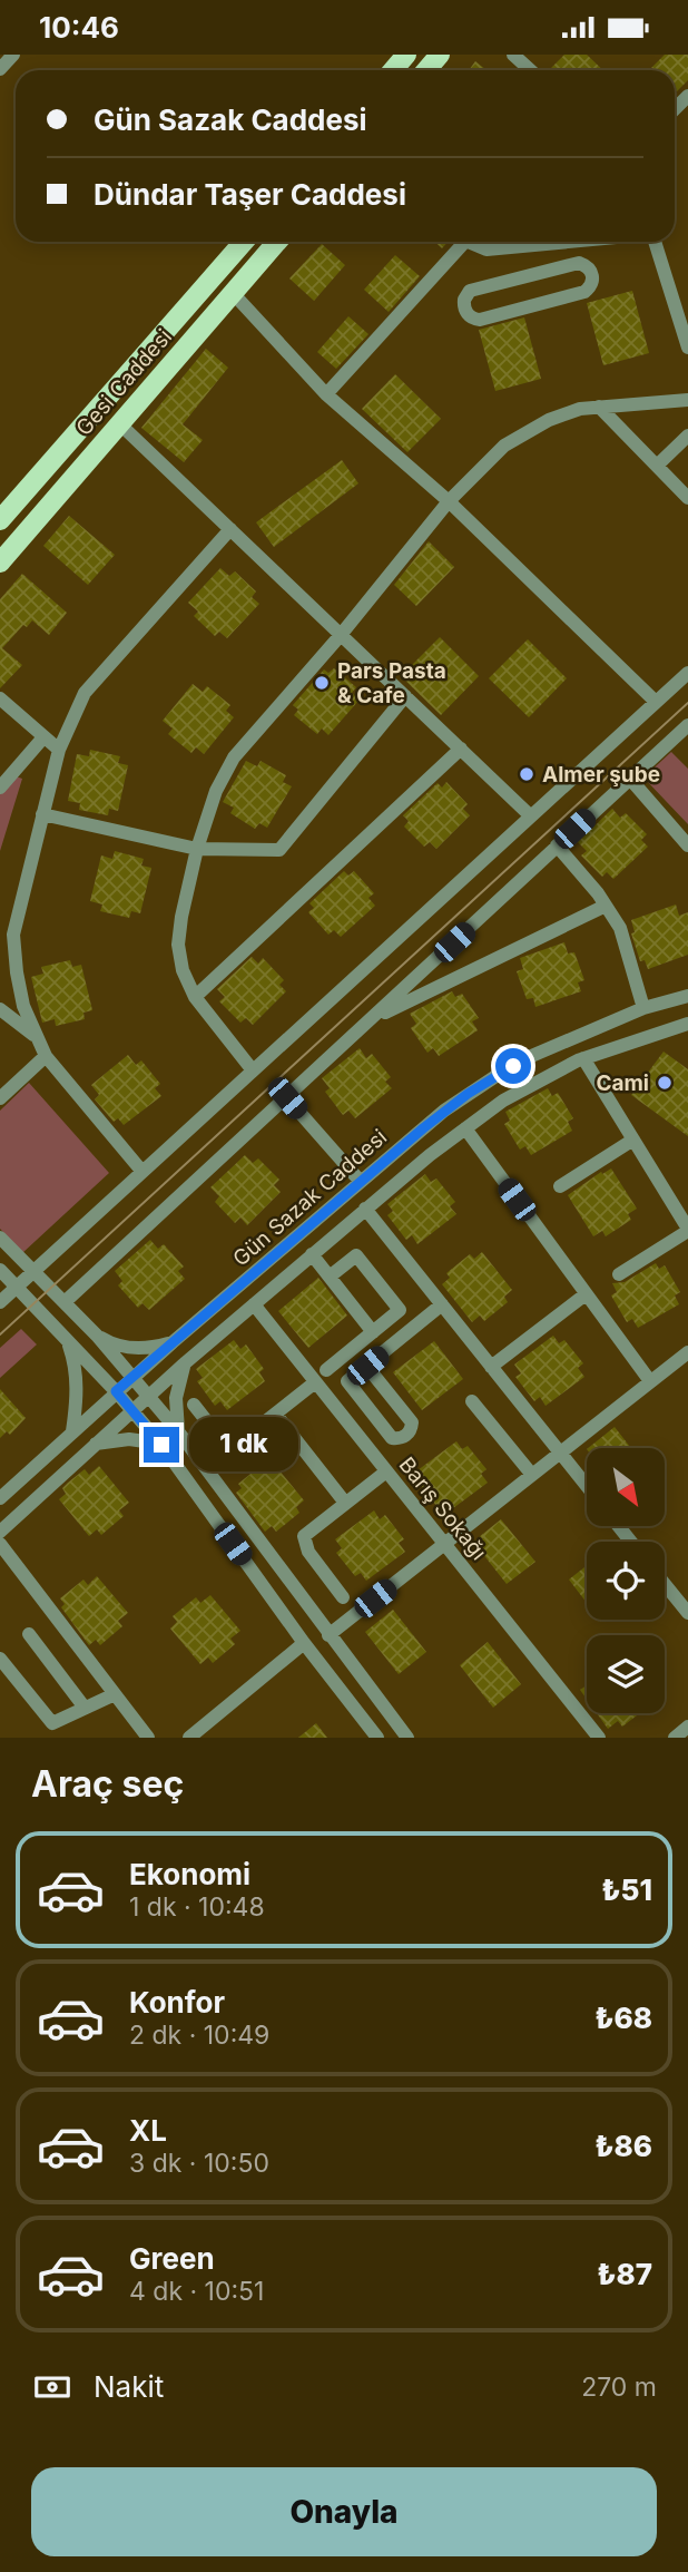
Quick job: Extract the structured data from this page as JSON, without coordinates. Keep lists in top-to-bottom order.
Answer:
{
  "streets": {
    "main road": ["Gesi Caddesi"],
    "street": ["Gün Sazak Caddesi", "Barış Sokağı"]
  },
  "crossings": [
    ["Gün Sazak Caddesi", "Barış Sokağı"]
  ],
  "places": ["Pars Pasta & Cafe", "Almer şube", "Cami"],
  "north": "bottom right",
  "page": {
    "status": "10:46",
    "banner": ["Gün Sazak Caddesi", "Dündar Taşer Caddesi"],
    "bubble": "1 dk",
    "heading": "Araç seç",
    "list": [
      {
        "name": "Ekonomi",
        "note": "1 dk · 10:48",
        "value": "₺51"
      },
      {
        "name": "Konfor",
        "note": "2 dk · 10:49",
        "value": "₺68"
      },
      {
        "name": "XL",
        "note": "3 dk · 10:50",
        "value": "₺86"
      },
      {
        "name": "Green",
        "note": "4 dk · 10:51",
        "value": "₺87"
      }
    ],
    "pay": ["Nakit", "270 m"],
    "buttons": "Onayla"
  }
}
